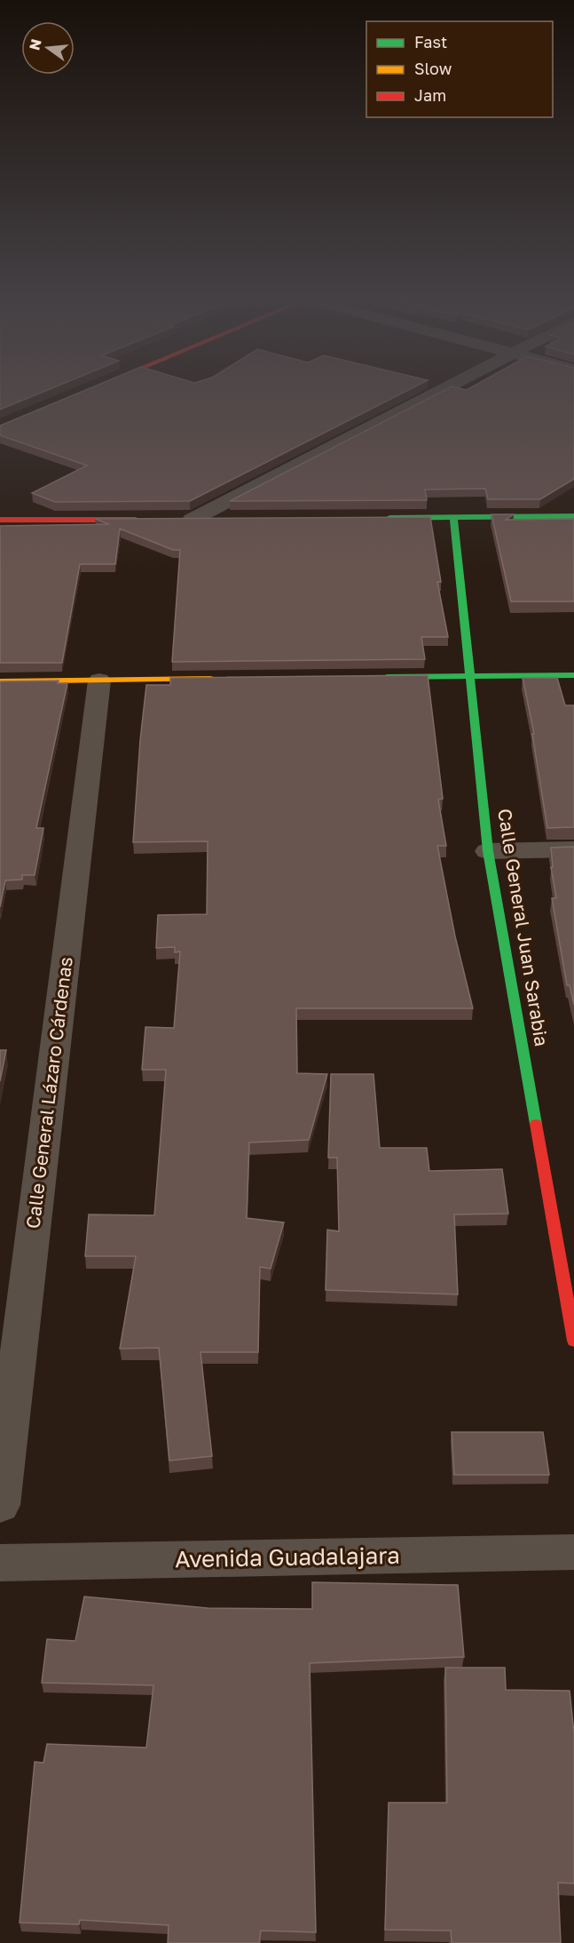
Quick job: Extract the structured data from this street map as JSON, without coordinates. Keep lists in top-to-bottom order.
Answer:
{
  "streets": {
    "street": ["Calle General Juan Sarabia", "Calle General Lázaro Cárdenas", "Avenida Guadalajara"]
  },
  "legend": ["Fast", "Slow", "Jam"],
  "north": "left"
}
